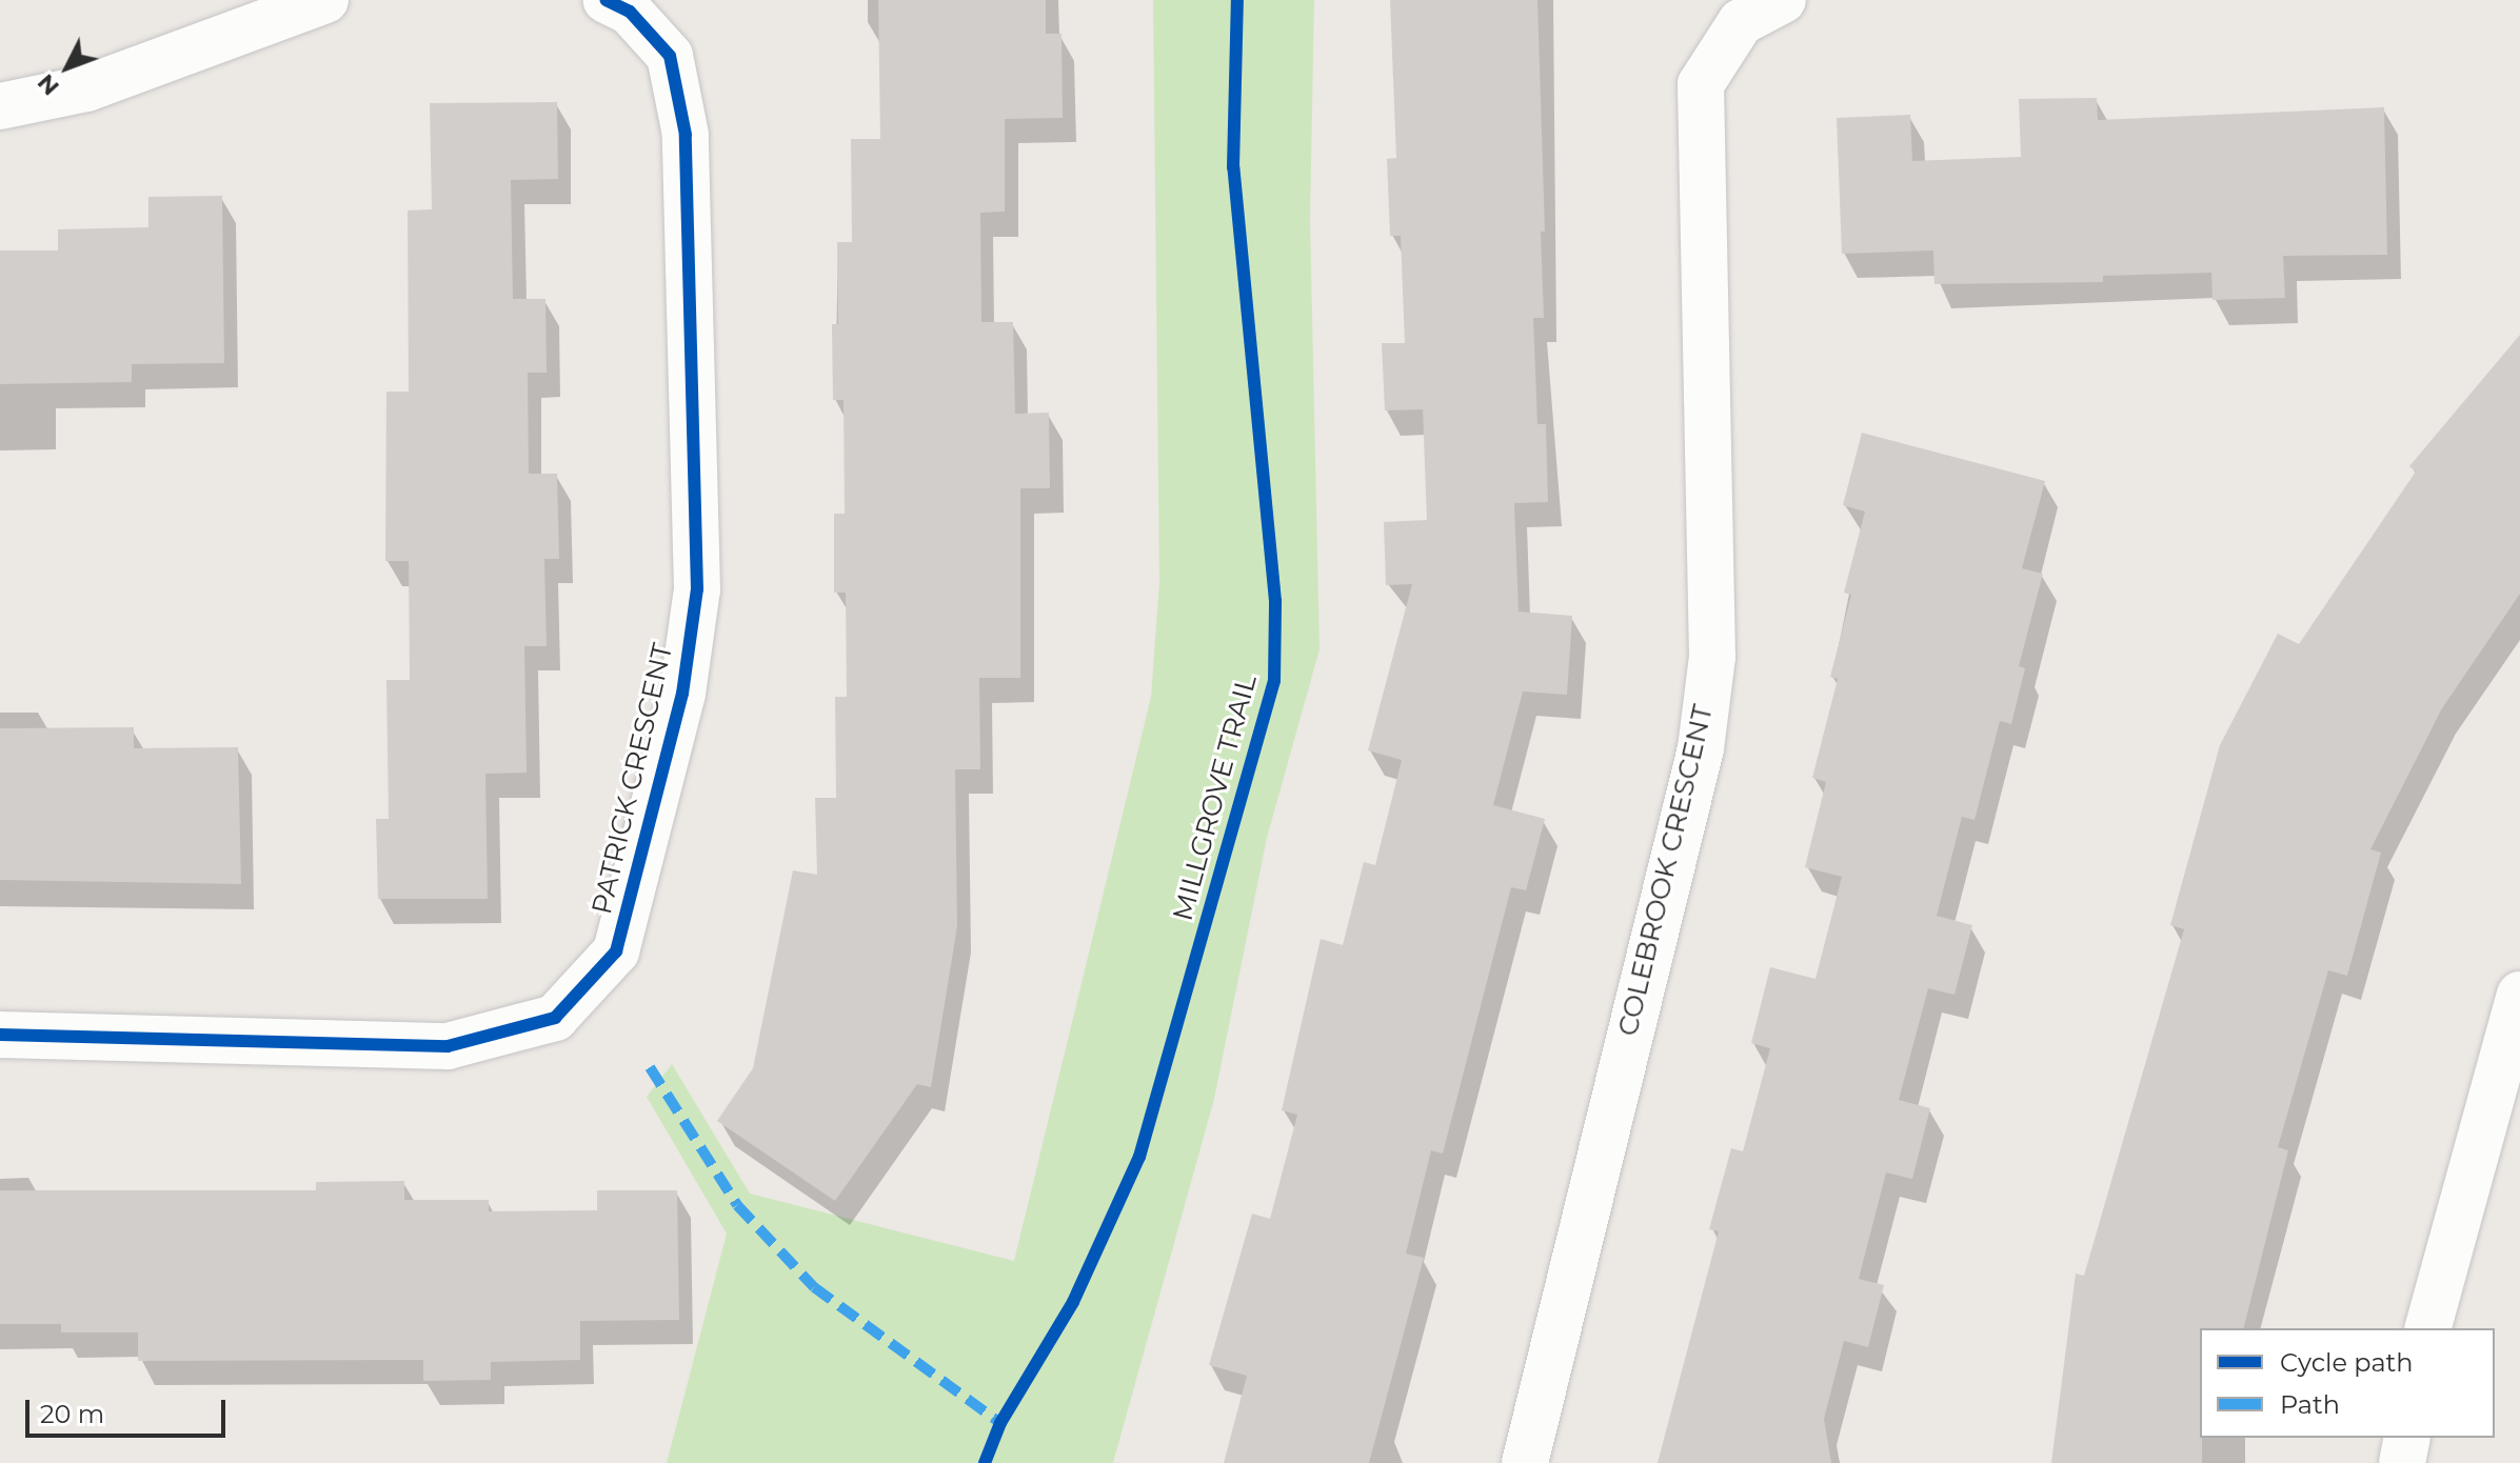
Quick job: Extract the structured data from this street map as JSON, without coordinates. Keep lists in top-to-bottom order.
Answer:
{
  "streets": {
    "street": ["PATRICK CRESCENT", "COLEBROOK CRESCENT"],
    "cycle path": ["MILLGROVE TRAIL"]
  },
  "legend": ["Cycle path", "Path"],
  "scale_bar": "20 m",
  "north": "bottom left"
}
